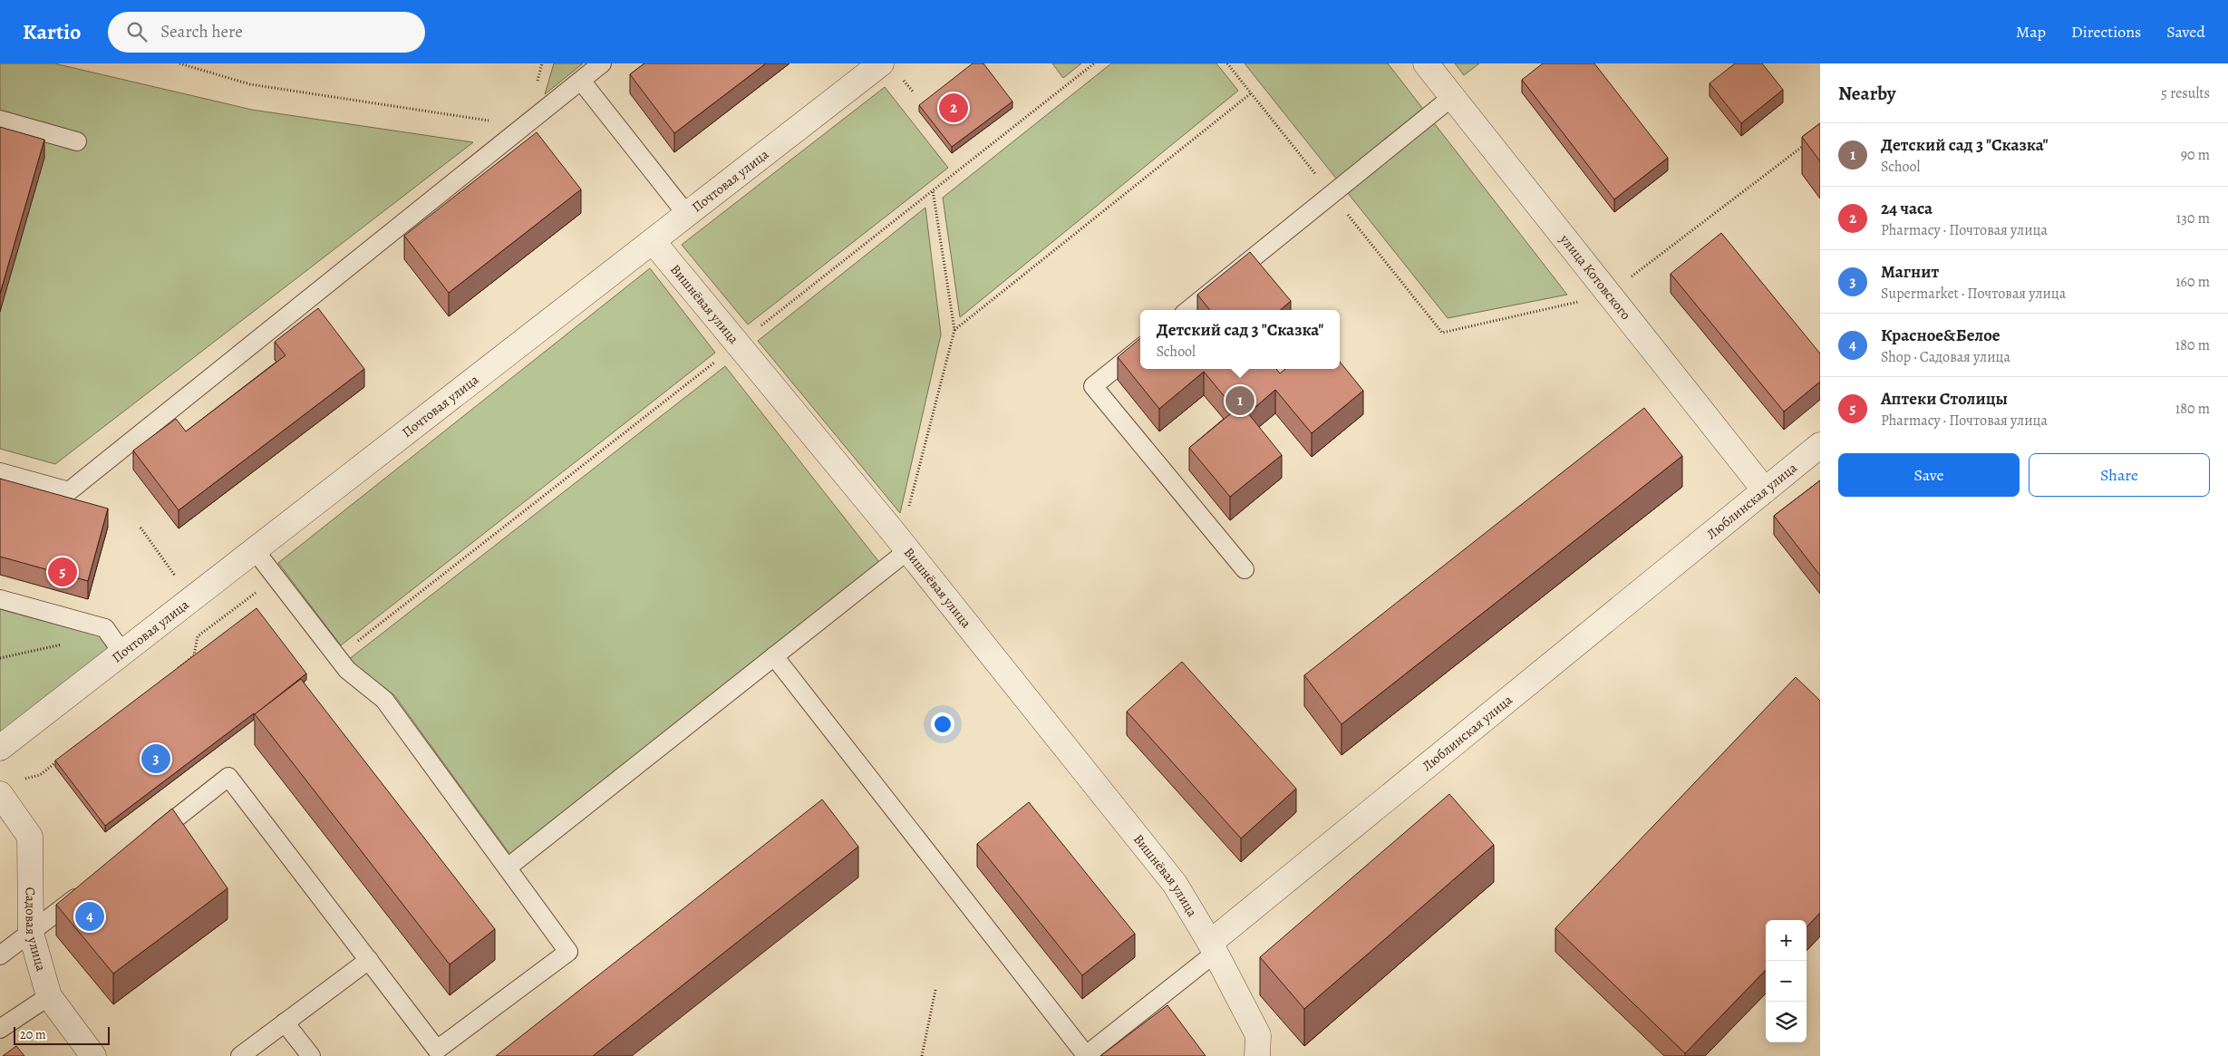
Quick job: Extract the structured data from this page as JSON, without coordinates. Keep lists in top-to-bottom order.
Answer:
{
  "streets": {
    "street": [
      "Почтовая улица",
      "улица Котовского",
      "Вишнёвая улица",
      "Люблинская улица",
      "Садовая улица"
    ]
  },
  "crossings": [
    ["Почтовая улица", "Вишнёвая улица"],
    ["улица Котовского", "Люблинская улица"],
    ["Вишнёвая улица", "Люблинская улица"]
  ],
  "scale_bar": "20 m",
  "page": {
    "header": "Kartio",
    "search": "Search here",
    "nav": ["Map", "Directions", "Saved"],
    "heading": ["Nearby", "5 results"],
    "pins": [
      "2",
      "1",
      "5",
      "3",
      "4"
    ],
    "list": [
      {
        "mark": "1",
        "name": "Детский сад 3 \"Сказка\"",
        "note": "School",
        "value": "90 m"
      },
      {
        "mark": "2",
        "name": "24 часа",
        "note": "Pharmacy · Почтовая улица",
        "value": "130 m"
      },
      {
        "mark": "3",
        "name": "Магнит",
        "note": "Supermarket · Почтовая улица",
        "value": "160 m"
      },
      {
        "mark": "4",
        "name": "Красное&Белое",
        "note": "Shop · Садовая улица",
        "value": "180 m"
      },
      {
        "mark": "5",
        "name": "Аптеки Столицы",
        "note": "Pharmacy · Почтовая улица",
        "value": "180 m"
      }
    ],
    "popup": ["Детский сад 3 \"Сказка\"", "School"],
    "buttons": ["Save", "Share"],
    "map_buttons": ["+", "−"],
    "scale": "20 m"
  }
}
